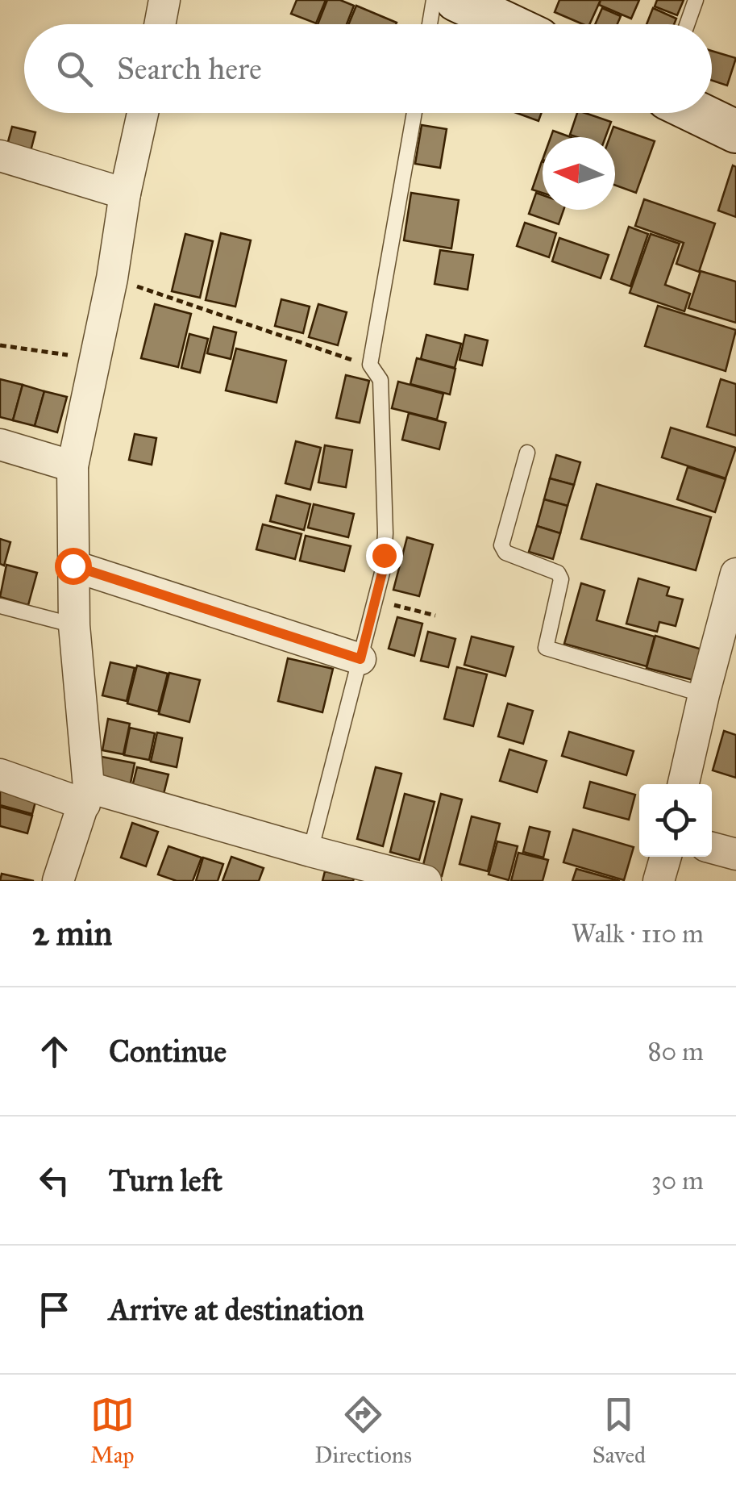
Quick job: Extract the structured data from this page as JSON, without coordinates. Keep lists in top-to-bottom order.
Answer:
{
  "north": "left",
  "page": {
    "search": "Search here",
    "heading": ["2 min", "Walk · 110 m"],
    "list": [
      ["Continue", "80 m"],
      ["Turn left", "30 m"],
      "Arrive at destination"
    ],
    "nav": ["Map", "Directions", "Saved"]
  }
}
